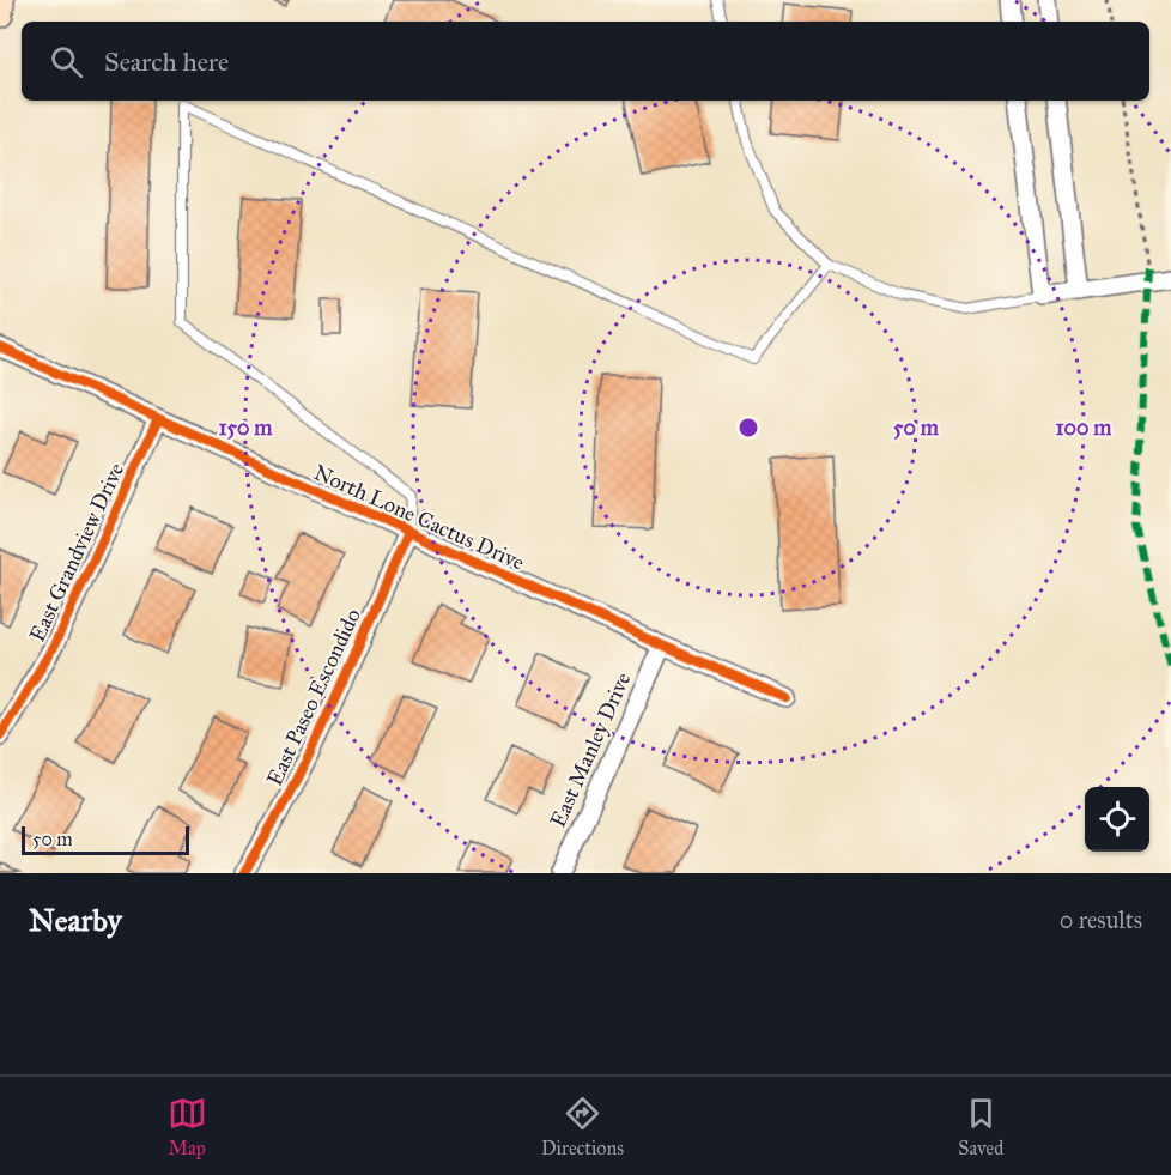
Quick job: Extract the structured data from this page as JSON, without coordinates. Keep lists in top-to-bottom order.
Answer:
{
  "streets": {
    "street": [
      "North Lone Cactus Drive",
      "East Grandview Drive",
      "East Paseo Escondido",
      "East Manley Drive"
    ]
  },
  "crossings": [
    ["North Lone Cactus Drive", "East Grandview Drive"],
    ["North Lone Cactus Drive", "East Paseo Escondido"],
    ["North Lone Cactus Drive", "East Manley Drive"]
  ],
  "scale_bar": "50 m",
  "page": {
    "search": "Search here",
    "scale": "50 m",
    "heading": ["Nearby", "0 results"],
    "nav": ["Map", "Directions", "Saved"]
  },
  "rings": ["50 m", "100 m", "150 m"]
}
